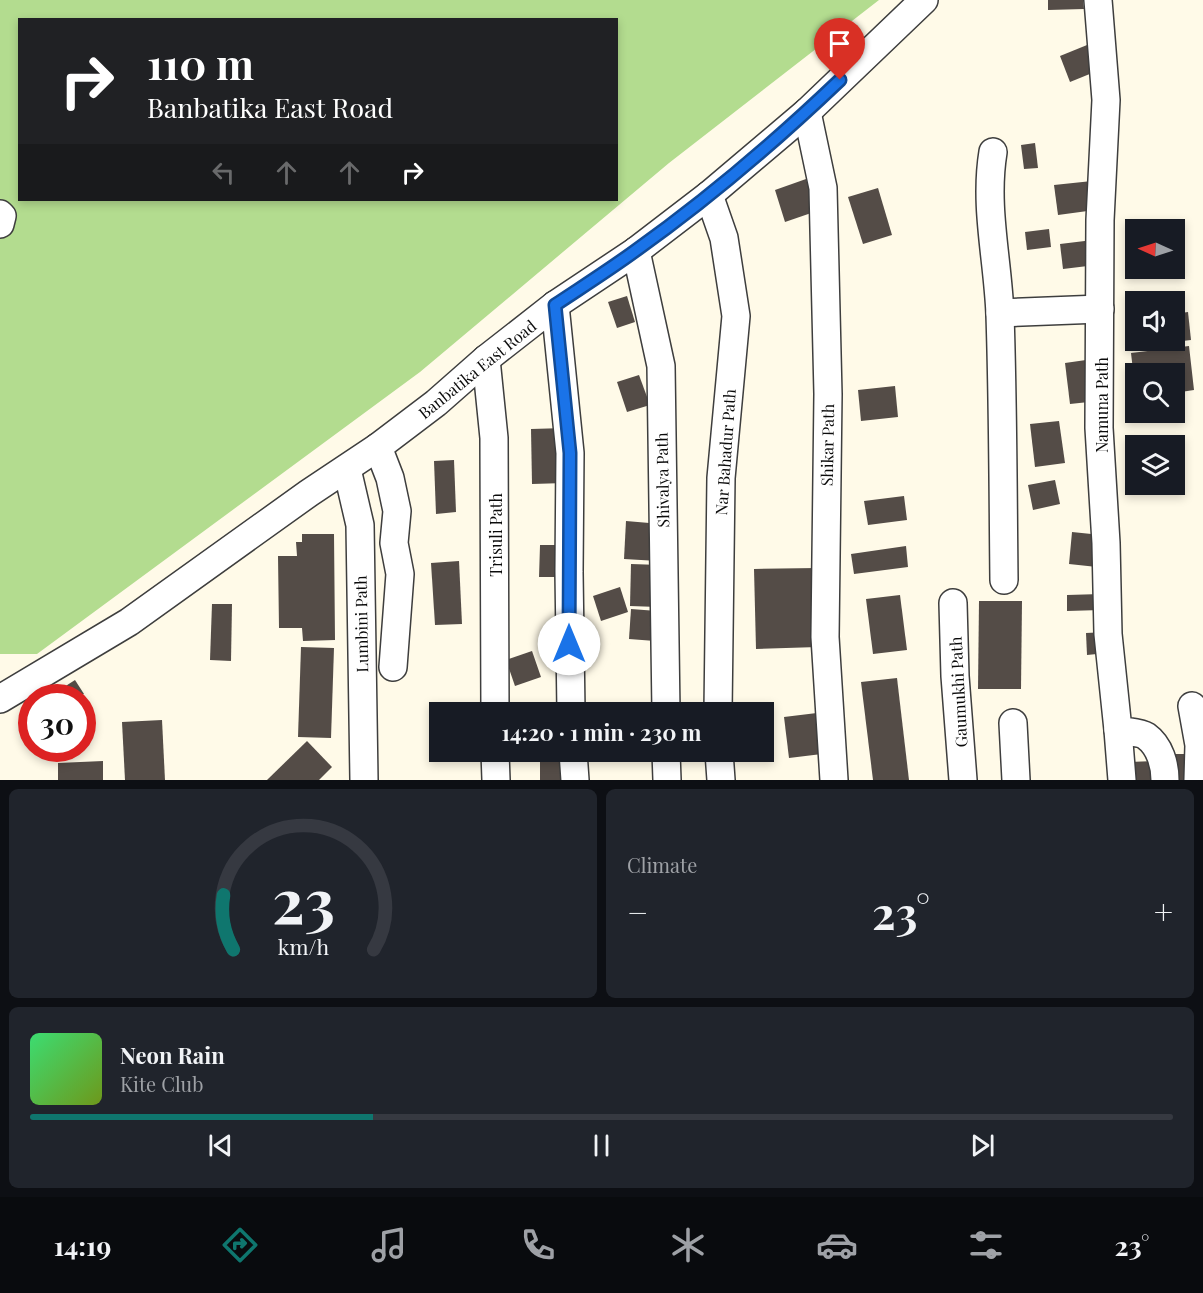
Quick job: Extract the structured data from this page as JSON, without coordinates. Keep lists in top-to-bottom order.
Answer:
{
  "streets": {
    "street": [
      "Banbatika East Road",
      "Namuna Path",
      "Shikar Path",
      "Nar Bahadur Path",
      "Shivalya Path",
      "Trisuli Path",
      "Lumbini Path",
      "Gaumukhi Path"
    ]
  },
  "crossings": [
    ["Banbatika East Road", "Shikar Path"],
    ["Banbatika East Road", "Nar Bahadur Path"],
    ["Banbatika East Road", "Shivalya Path"],
    ["Banbatika East Road", "Trisuli Path"],
    ["Banbatika East Road", "Lumbini Path"]
  ],
  "north": "left",
  "page": {
    "turn": ["110 m", "Banbatika East Road"],
    "limit": "30",
    "trip": "14:20 · 1 min · 230 m",
    "tile": "Climate",
    "heat": ["−", "23°", "+"],
    "song": ["Neon Rain", "Kite Club"],
    "tabs": ["14:19", "23°"],
    "gauge": ["23", "km/h"]
  }
}
